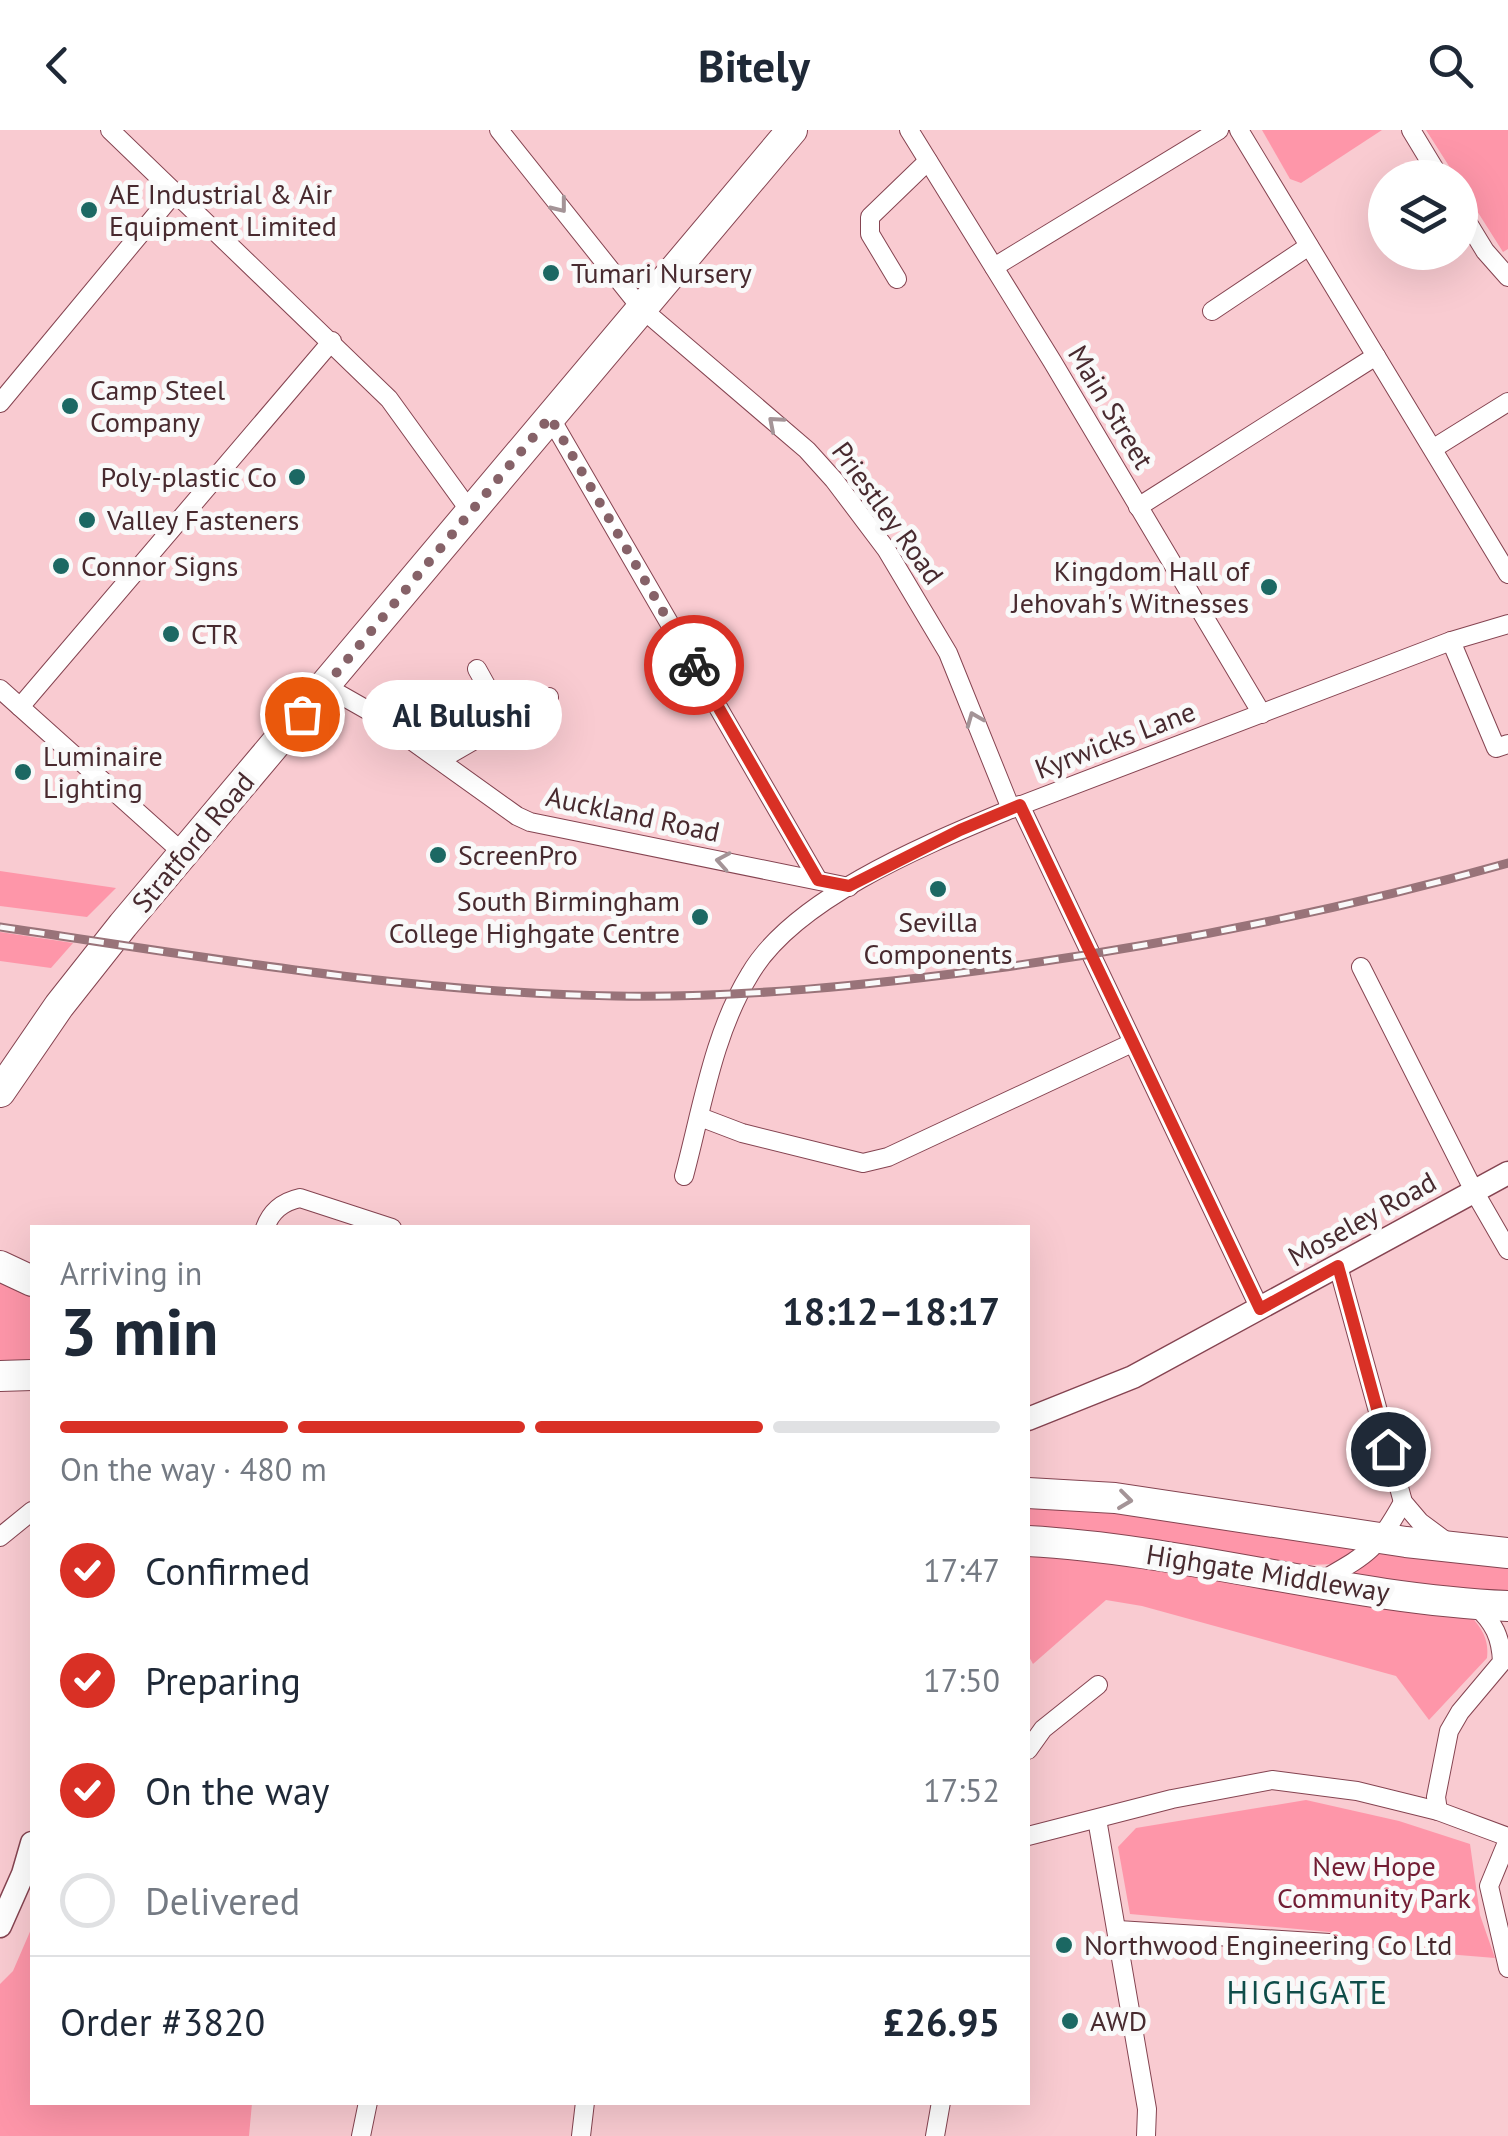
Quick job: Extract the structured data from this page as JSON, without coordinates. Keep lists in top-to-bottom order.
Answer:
{
  "streets": {
    "highway": ["Stratford Road", "Highgate Middleway"],
    "street": [
      "Main Street",
      "Priestley Road",
      "Kyrwicks Lane",
      "Auckland Road",
      "Moseley Road"
    ]
  },
  "crossings": [
    ["Main Street", "Kyrwicks Lane"],
    ["Priestley Road", "Kyrwicks Lane"],
    ["Priestley Road", "Stratford Road"],
    ["Priestley Road", "Moseley Road"],
    ["Kyrwicks Lane", "Auckland Road"],
    ["Auckland Road", "Stratford Road"]
  ],
  "one_way": ["Auckland Road"],
  "districts": ["HIGHGATE"],
  "parks": ["New Hope Community Park"],
  "places": [
    "AE Industrial & Air Equipment Limited",
    "Tumari Nursery",
    "Camp Steel Company",
    "Poly-plastic Co",
    "Valley Fasteners",
    "Connor Signs",
    "Kingdom Hall of Jehovah's Witnesses",
    "CTR",
    "Al Bulushi",
    "Luminaire Lighting",
    "ScreenPro",
    "Sevilla Components",
    "South Birmingham College Highgate Centre",
    "Northwood Engineering Co Ltd",
    "AWD"
  ],
  "page": {
    "header": "Bitely",
    "bubble": "Al Bulushi",
    "heading": ["3 min", "Arriving in", "18:12–18:17"],
    "panel": ["Order #3820", "£26.95"],
    "bar": "On the way · 480 m",
    "list": [
      ["Confirmed", "17:47"],
      ["Preparing", "17:50"],
      ["On the way", "17:52"],
      "Delivered"
    ]
  }
}
